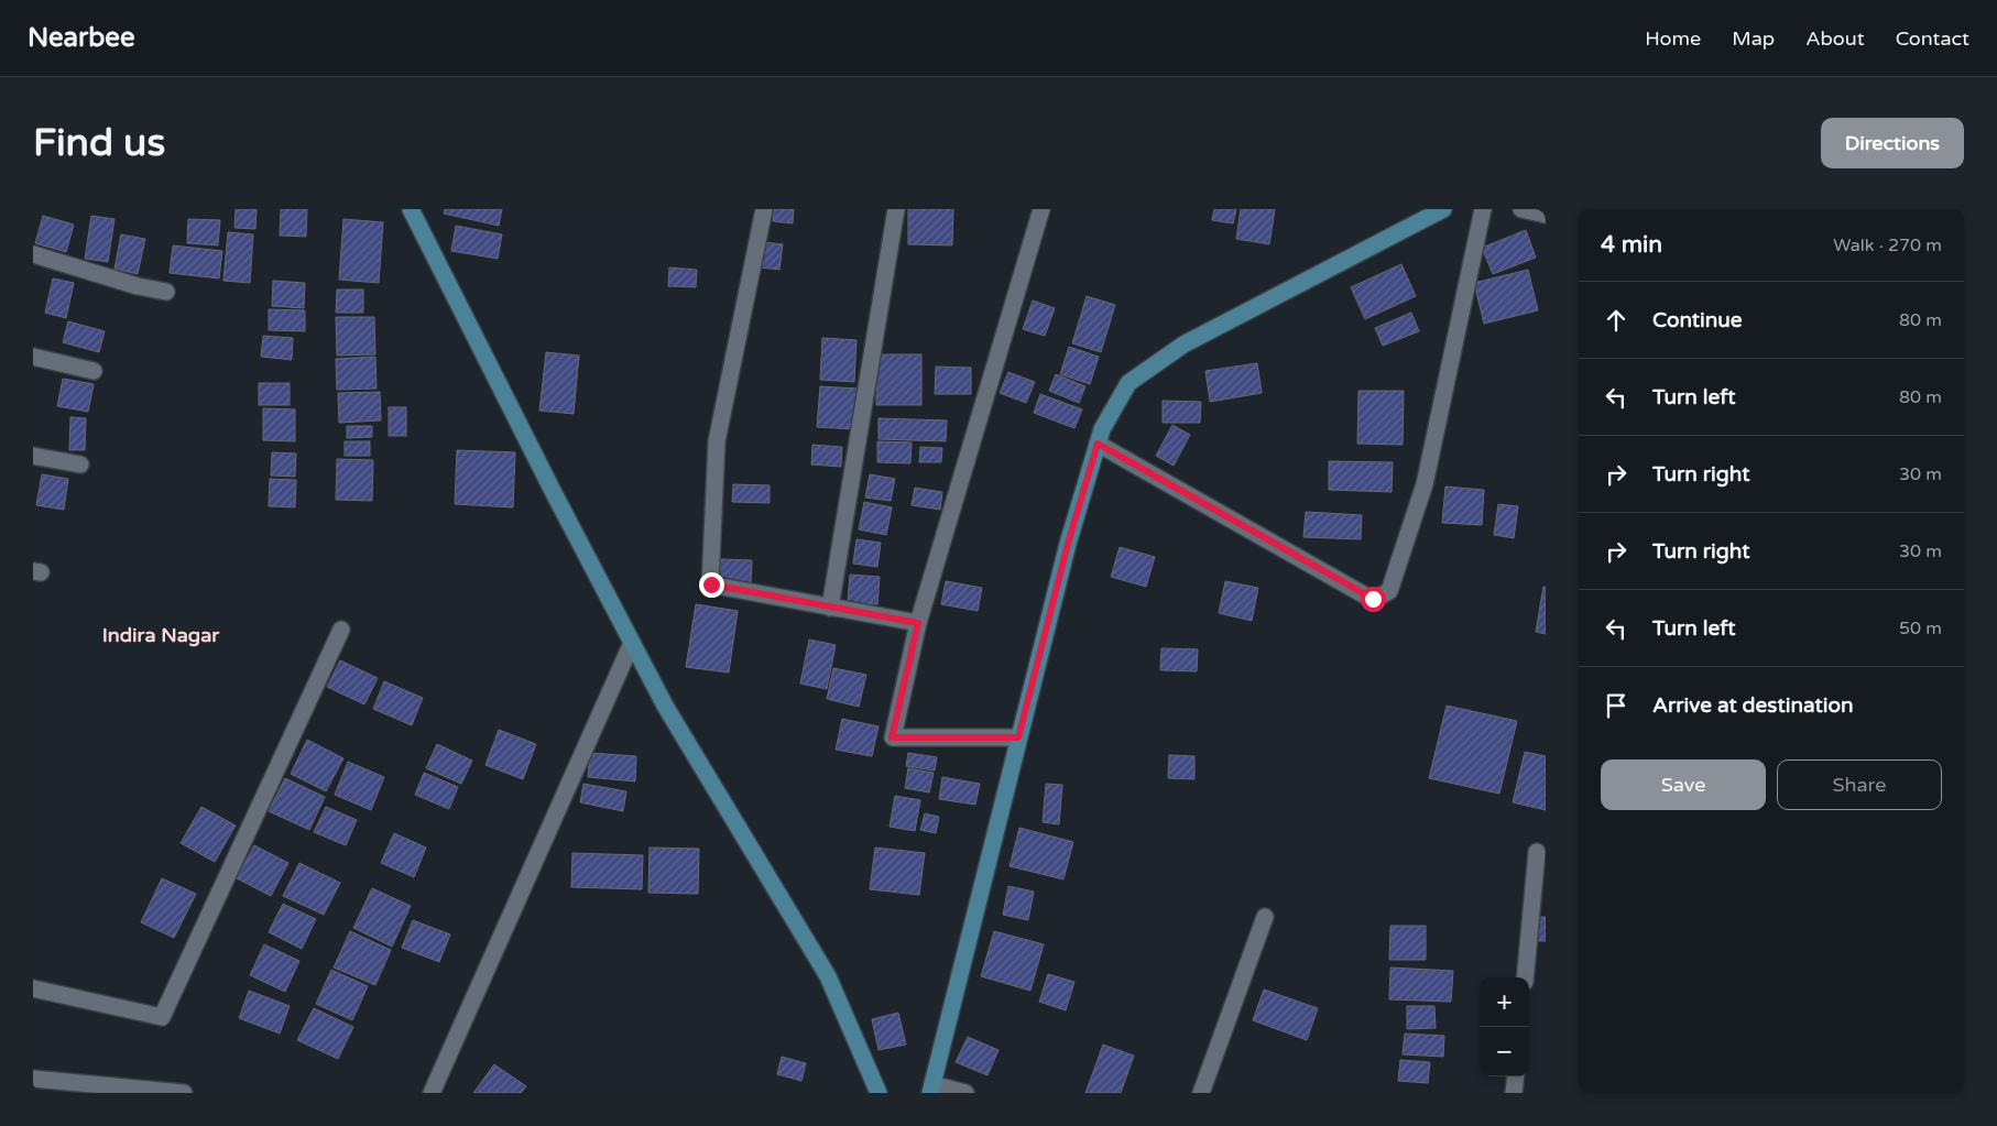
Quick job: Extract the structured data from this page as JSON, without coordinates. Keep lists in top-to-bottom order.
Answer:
{
  "districts": ["Indira Nagar"],
  "page": {
    "header": "Nearbee",
    "nav": [
      "Home",
      "Map",
      "About",
      "Contact"
    ],
    "buttons": [
      "Directions",
      ["Save", "Share"]
    ],
    "title": "Find us",
    "heading": ["4 min", "Walk · 270 m"],
    "list": [
      ["Continue", "80 m"],
      ["Turn left", "80 m"],
      ["Turn right", "30 m"],
      ["Turn right", "30 m"],
      ["Turn left", "50 m"],
      "Arrive at destination"
    ],
    "map_buttons": ["+", "−"]
  }
}
